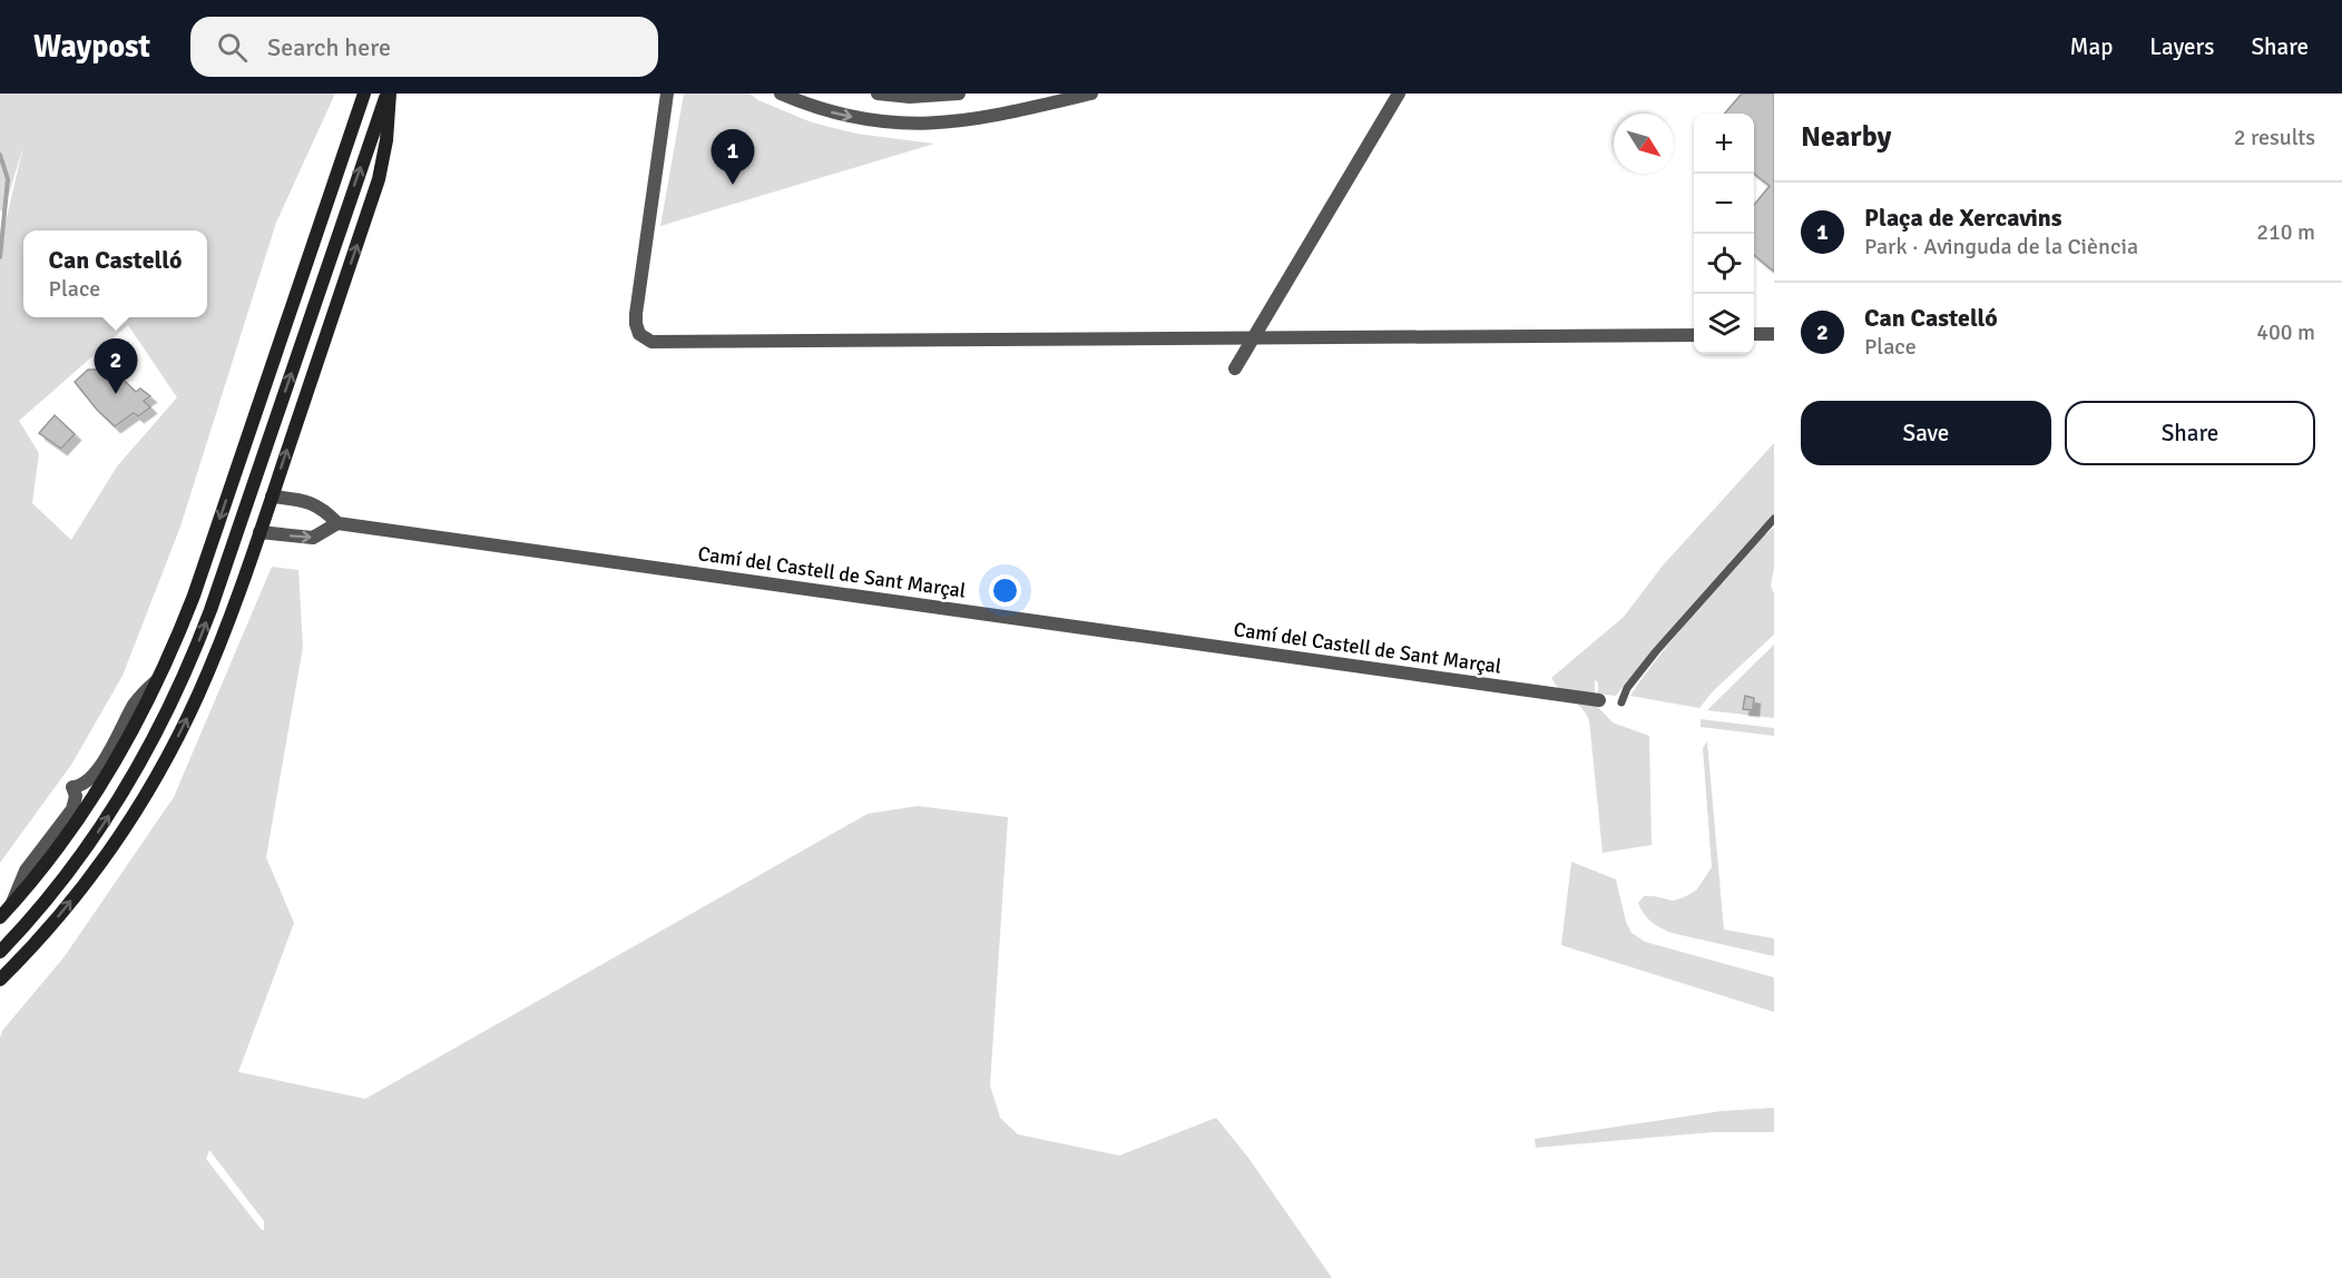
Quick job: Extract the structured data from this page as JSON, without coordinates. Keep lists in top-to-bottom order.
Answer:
{
  "streets": {
    "street": ["Camí del Castell de Sant Marçal"]
  },
  "north": "bottom right",
  "page": {
    "header": "Waypost",
    "search": "Search here",
    "nav": ["Map", "Layers", "Share"],
    "heading": ["Nearby", "2 results"],
    "map_buttons": ["+", "−"],
    "pins": ["1", "2"],
    "list": [
      {
        "mark": "1",
        "name": "Plaça de Xercavins",
        "note": "Park · Avinguda de la Ciència",
        "value": "210 m"
      },
      {
        "mark": "2",
        "name": "Can Castelló",
        "note": "Place",
        "value": "400 m"
      }
    ],
    "popup": ["Can Castelló", "Place"],
    "buttons": ["Save", "Share"]
  }
}
